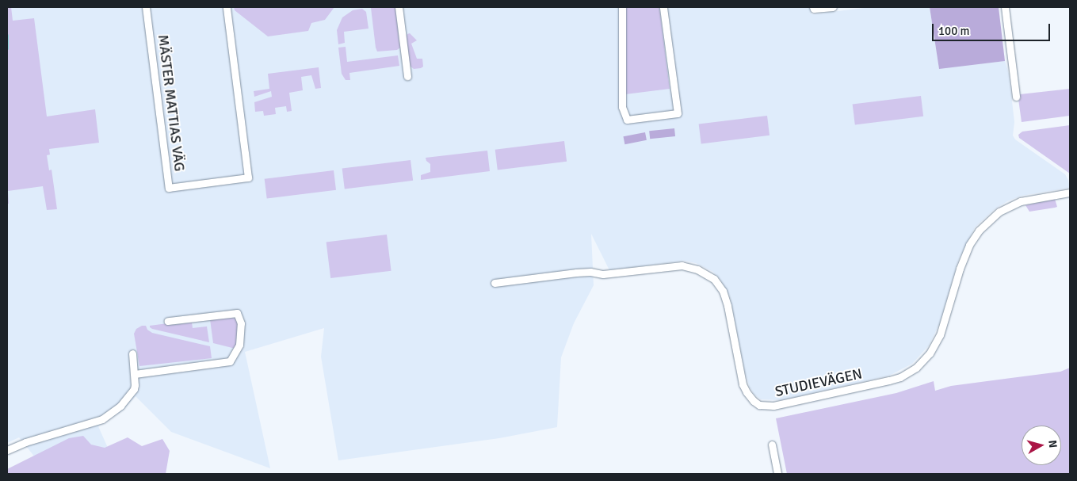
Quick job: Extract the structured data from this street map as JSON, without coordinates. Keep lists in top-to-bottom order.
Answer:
{
  "streets": {
    "street": ["MÄSTER MATTIAS VÄG", "STUDIEVÄGEN"]
  },
  "scale_bar": "100 m",
  "north": "right"
}
